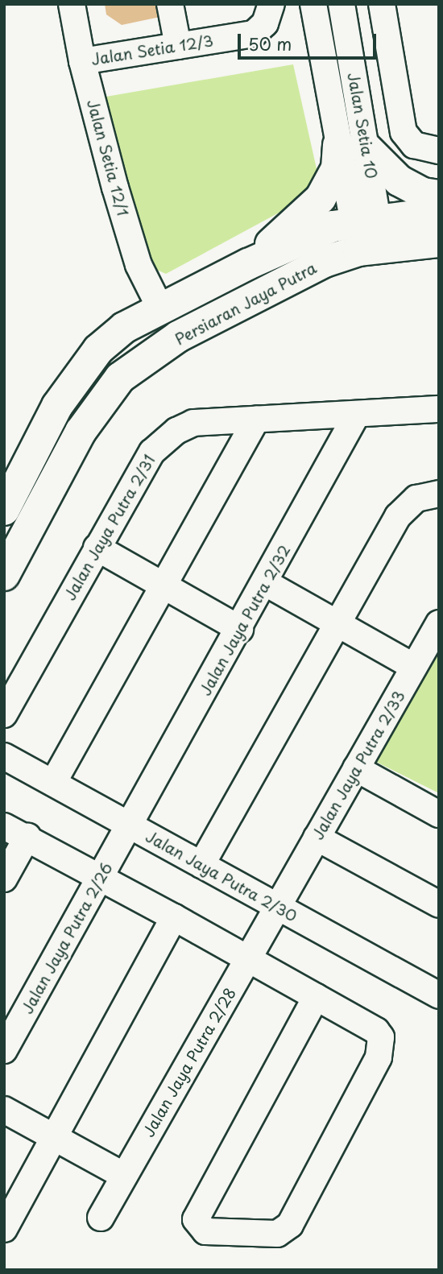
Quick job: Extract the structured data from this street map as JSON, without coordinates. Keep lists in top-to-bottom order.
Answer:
{
  "streets": {
    "main road": ["Persiaran Jaya Putra"],
    "street": [
      "Jalan Setia 12/3",
      "Jalan Setia 10",
      "Jalan Setia 12/1",
      "Jalan Jaya Putra 2/31",
      "Jalan Jaya Putra 2/32",
      "Jalan Jaya Putra 2/33",
      "Jalan Jaya Putra 2/30",
      "Jalan Jaya Putra 2/26",
      "Jalan Jaya Putra 2/28"
    ]
  },
  "crossings": [
    ["Jalan Setia 12/3", "Jalan Setia 12/1"],
    ["Jalan Setia 10", "Persiaran Jaya Putra"],
    ["Jalan Setia 12/1", "Persiaran Jaya Putra"],
    ["Jalan Jaya Putra 2/31", "Jalan Jaya Putra 2/32"],
    ["Jalan Jaya Putra 2/32", "Jalan Jaya Putra 2/30"],
    ["Jalan Jaya Putra 2/32", "Jalan Jaya Putra 2/26"],
    ["Jalan Jaya Putra 2/33", "Jalan Jaya Putra 2/30"],
    ["Jalan Jaya Putra 2/33", "Jalan Jaya Putra 2/28"],
    ["Jalan Jaya Putra 2/30", "Jalan Jaya Putra 2/26"],
    ["Jalan Jaya Putra 2/30", "Jalan Jaya Putra 2/28"]
  ],
  "scale_bar": "50 m"
}
